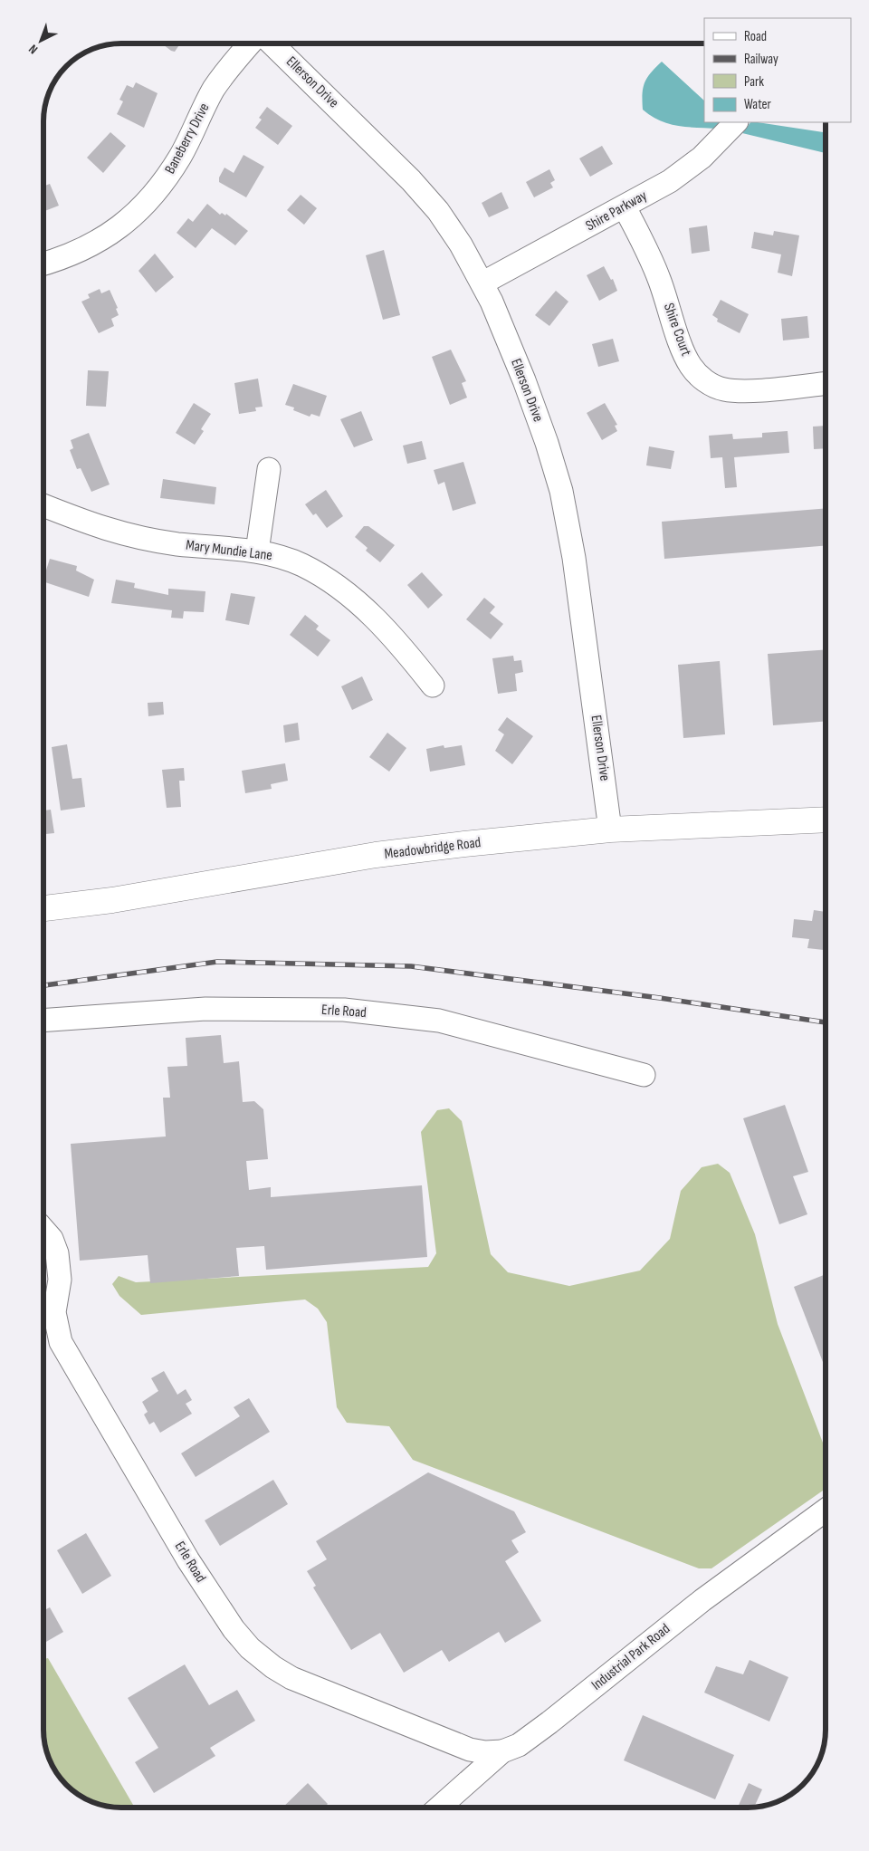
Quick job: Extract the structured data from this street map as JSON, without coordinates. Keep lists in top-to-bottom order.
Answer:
{
  "streets": {
    "main road": ["Meadowbridge Road"],
    "street": [
      "Ellerson Drive",
      "Baneberry Drive",
      "Shire Parkway",
      "Shire Court",
      "Mary Mundie Lane",
      "Erle Road",
      "Industrial Park Road"
    ]
  },
  "crossings": [
    ["Ellerson Drive", "Shire Parkway"],
    ["Ellerson Drive", "Meadowbridge Road"],
    ["Shire Parkway", "Shire Court"],
    ["Erle Road", "Industrial Park Road"]
  ],
  "legend": [
    "Road",
    "Railway",
    "Park",
    "Water"
  ],
  "north": "bottom left"
}
